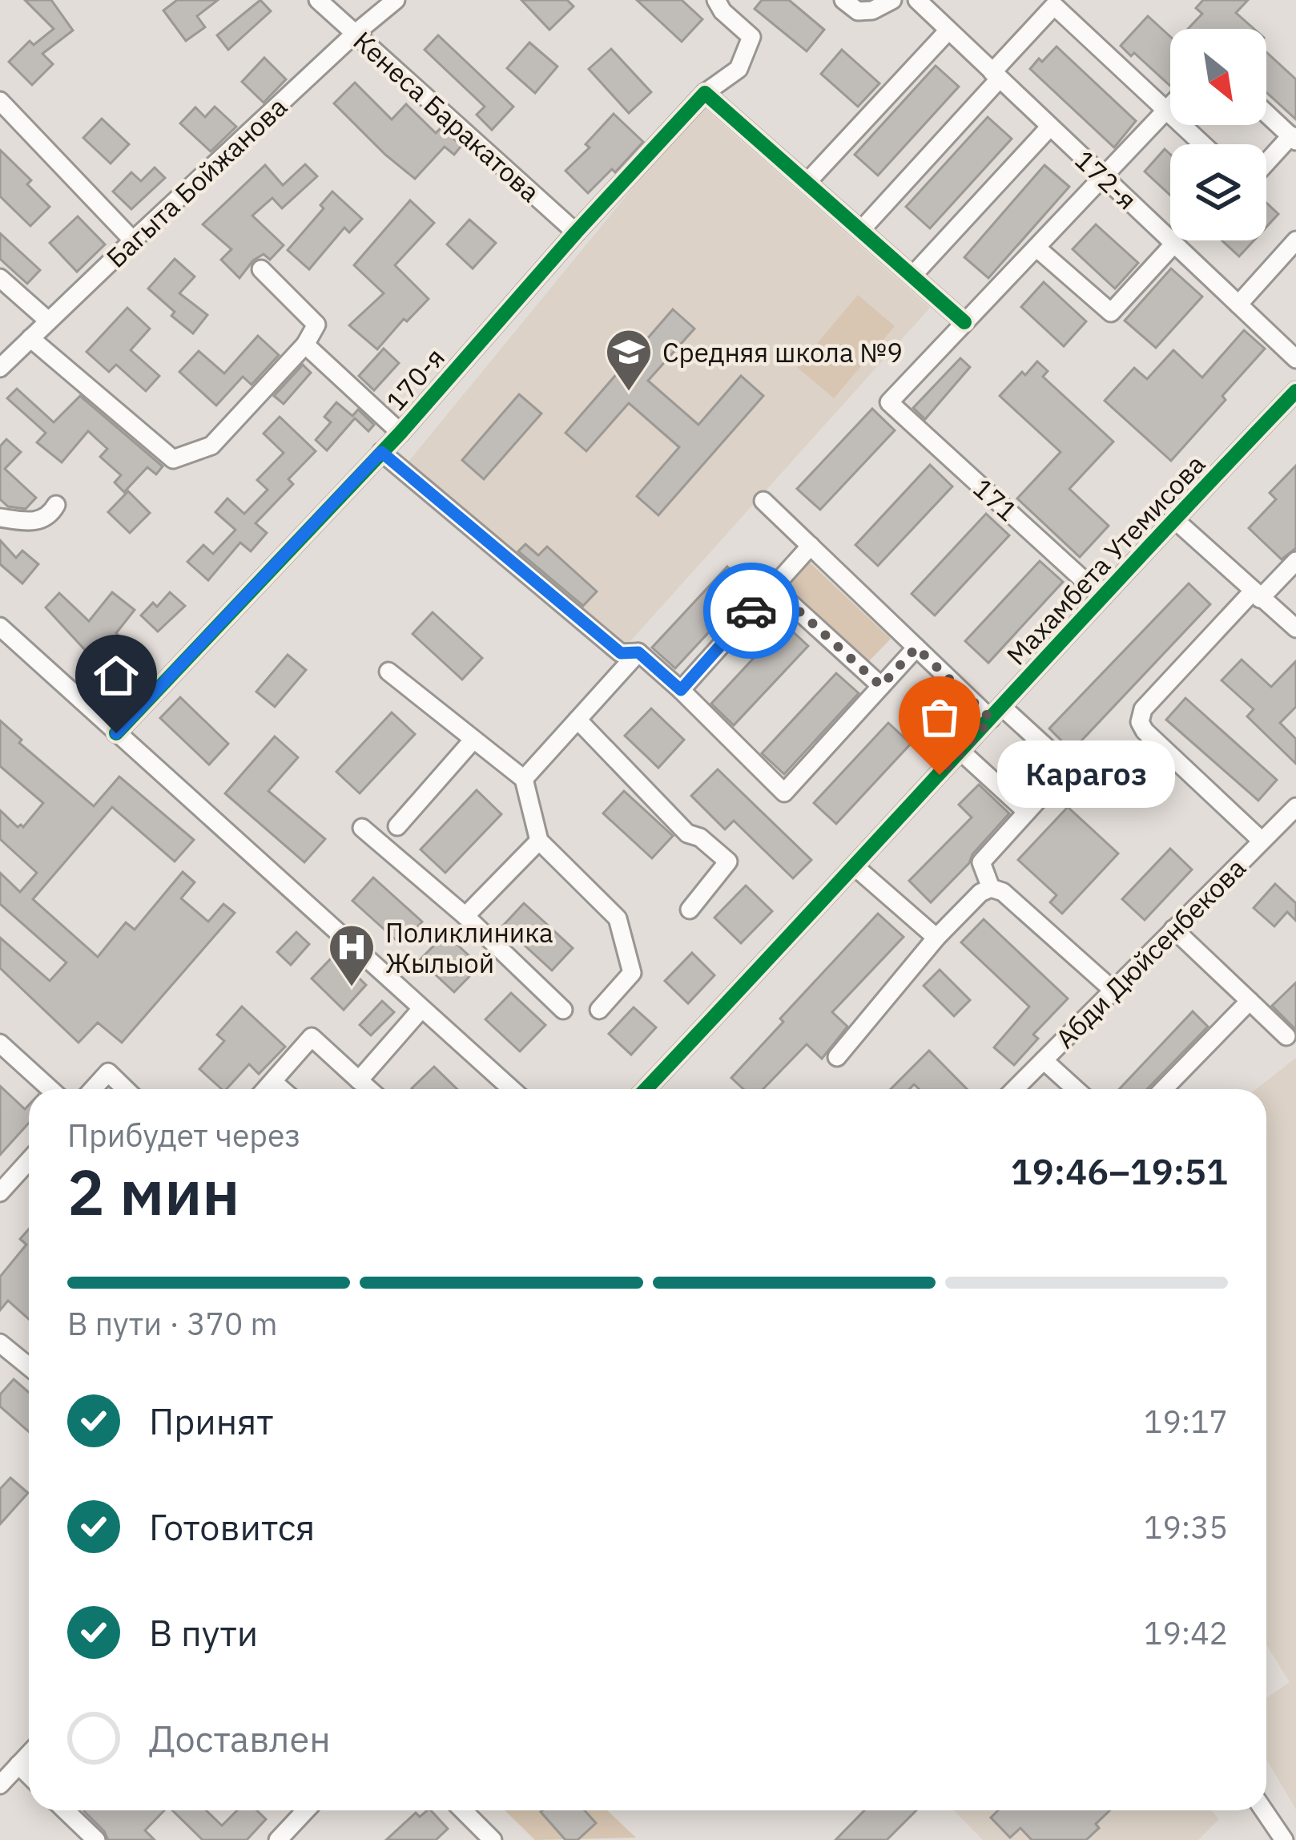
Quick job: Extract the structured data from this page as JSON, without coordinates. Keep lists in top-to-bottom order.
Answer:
{
  "streets": {
    "street": [
      "Кенеса Баракатова",
      "172-я",
      "Багыта Бойжанова",
      "170-я",
      "171",
      "Махамбета Утемисова",
      "Абди Дюйсенбекова"
    ]
  },
  "crossings": [
    ["Кенеса Баракатова", "Багыта Бойжанова"],
    ["Кенеса Баракатова", "170-я"],
    ["171", "Махамбета Утемисова"]
  ],
  "places": {
    "school or university": ["Средняя школа №9"],
    "other": ["Карагоз"],
    "hospital": ["Поликлиника Жылыой"]
  },
  "north": "bottom right",
  "page": {
    "bubble": "Карагоз",
    "heading": ["2 мин", "Прибудет через", "19:46–19:51"],
    "bar": "В пути · 370 m",
    "list": [
      ["Принят", "19:17"],
      ["Готовится", "19:35"],
      ["В пути", "19:42"],
      "Доставлен"
    ]
  }
}
